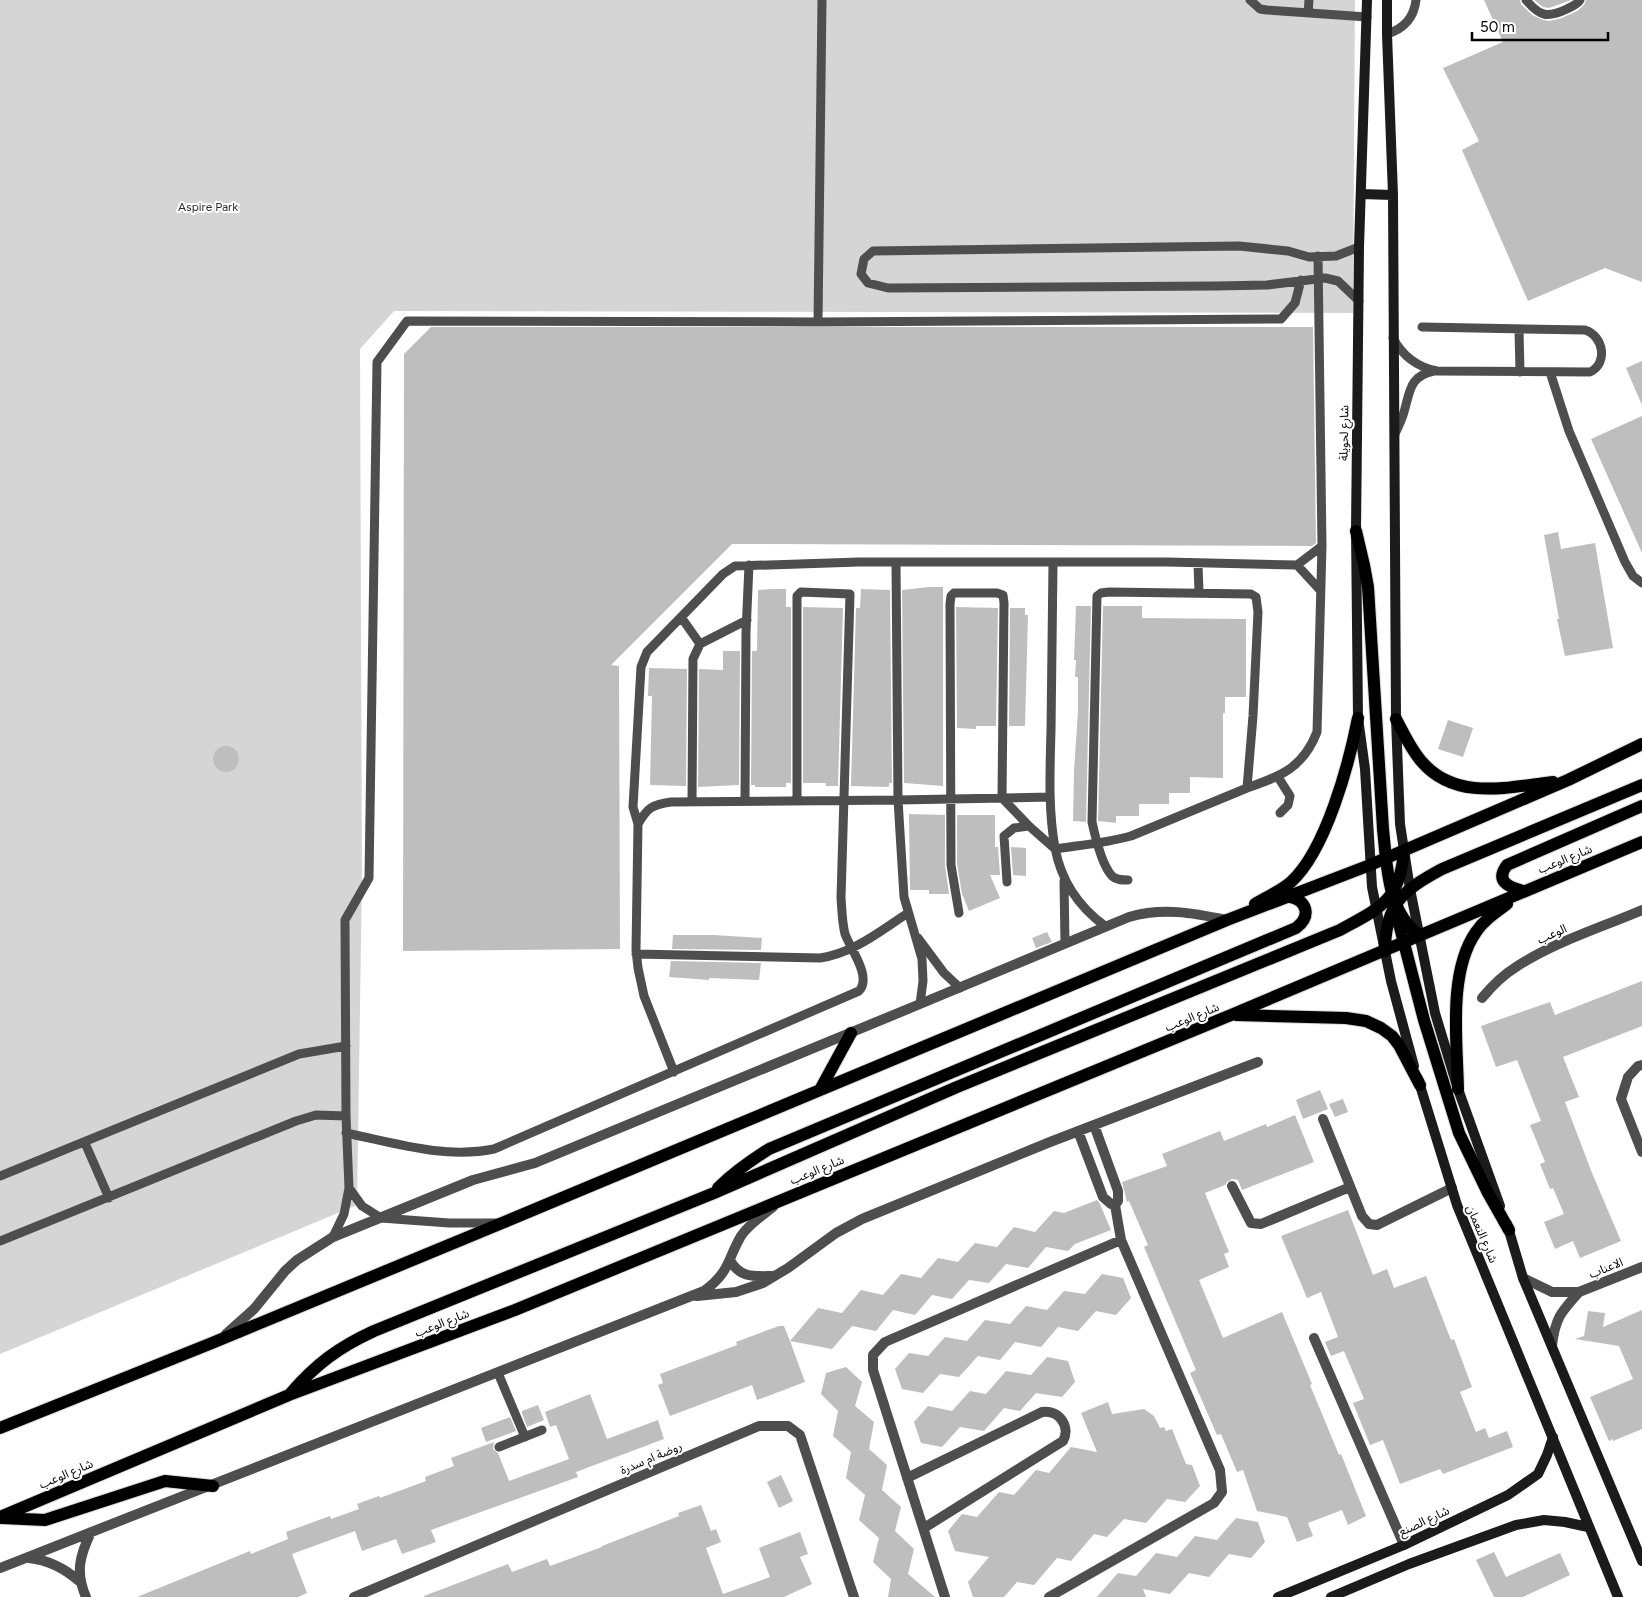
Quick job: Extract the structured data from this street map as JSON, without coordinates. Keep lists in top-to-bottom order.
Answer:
{
  "streets": {
    "main road": ["شارع الوعب"],
    "street": [
      "شارع لحويلة",
      "الوعب",
      "شارع النعمان",
      "الاعناب",
      "روضة ام سدرة",
      "شارع الصنع"
    ]
  },
  "crossings": [
    ["شارع لحويلة", "شارع النعمان"],
    ["شارع الوعب", "شارع النعمان"],
    ["شارع النعمان", "الاعناب"],
    ["شارع النعمان", "شارع الصنع"]
  ],
  "parks": ["Aspire Park"],
  "scale_bar": "50 m"
}
